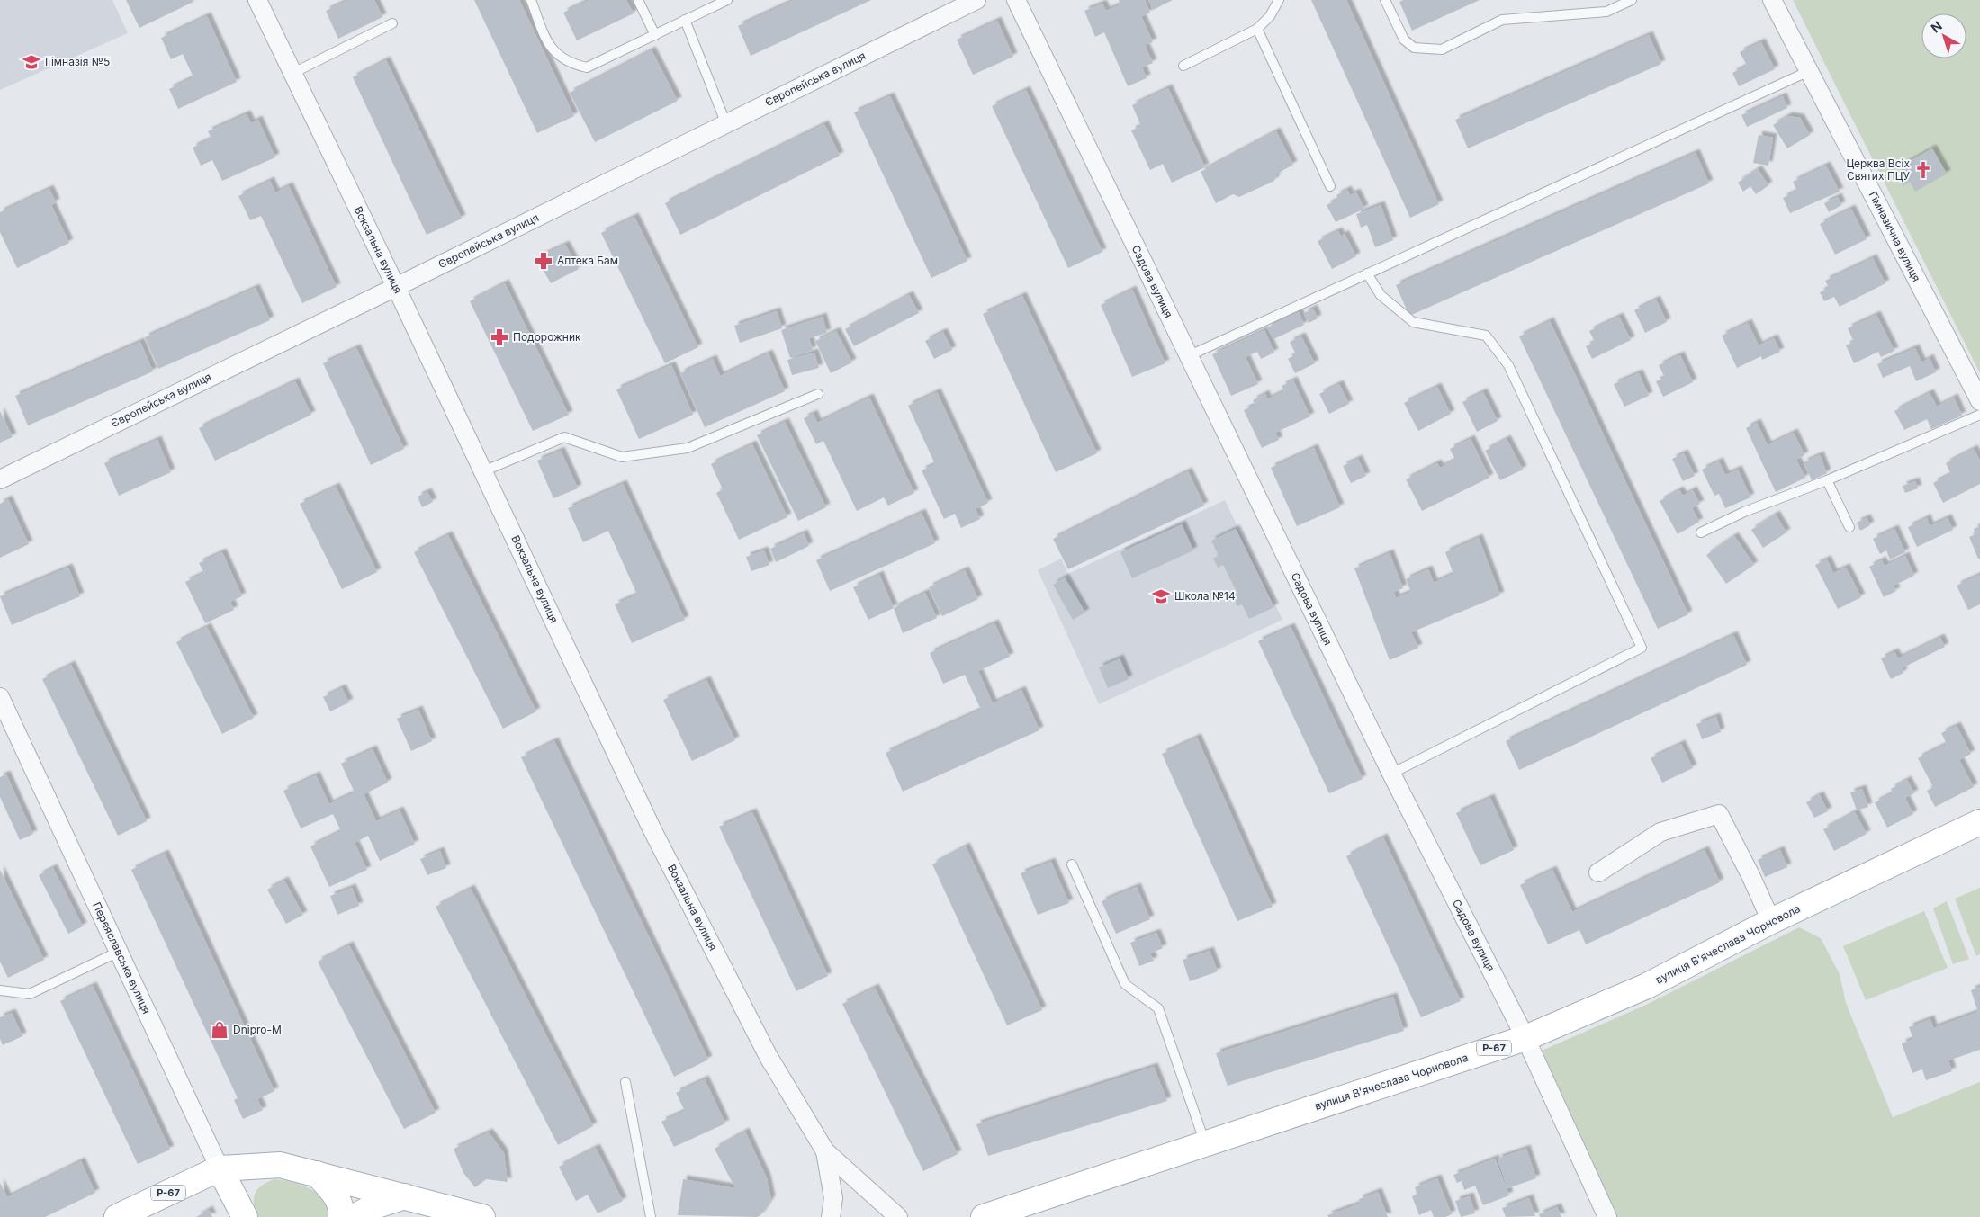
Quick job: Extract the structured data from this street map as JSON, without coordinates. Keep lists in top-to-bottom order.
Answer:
{
  "streets": {
    "main road": ["вулиця В'ячеслава Чорновола", "Переяславська вулиця", "Р-67"],
    "street": [
      "Європейська вулиця",
      "Гімназична вулиця",
      "Вокзальна вулиця",
      "Садова вулиця"
    ]
  },
  "crossings": [
    ["Європейська вулиця", "Вокзальна вулиця"],
    ["Садова вулиця", "вулиця В'ячеслава Чорновола"],
    ["Переяславська вулиця", "Р-67"]
  ],
  "places": {
    "school or university": ["Гімназія №5", "Школа №14"],
    "church": ["Церква Всіх Святих ПЦУ"],
    "pharmacy": ["Аптека Бам", "Подорожник"],
    "shop": ["Dnipro-M"]
  },
  "north": "top left"
}
